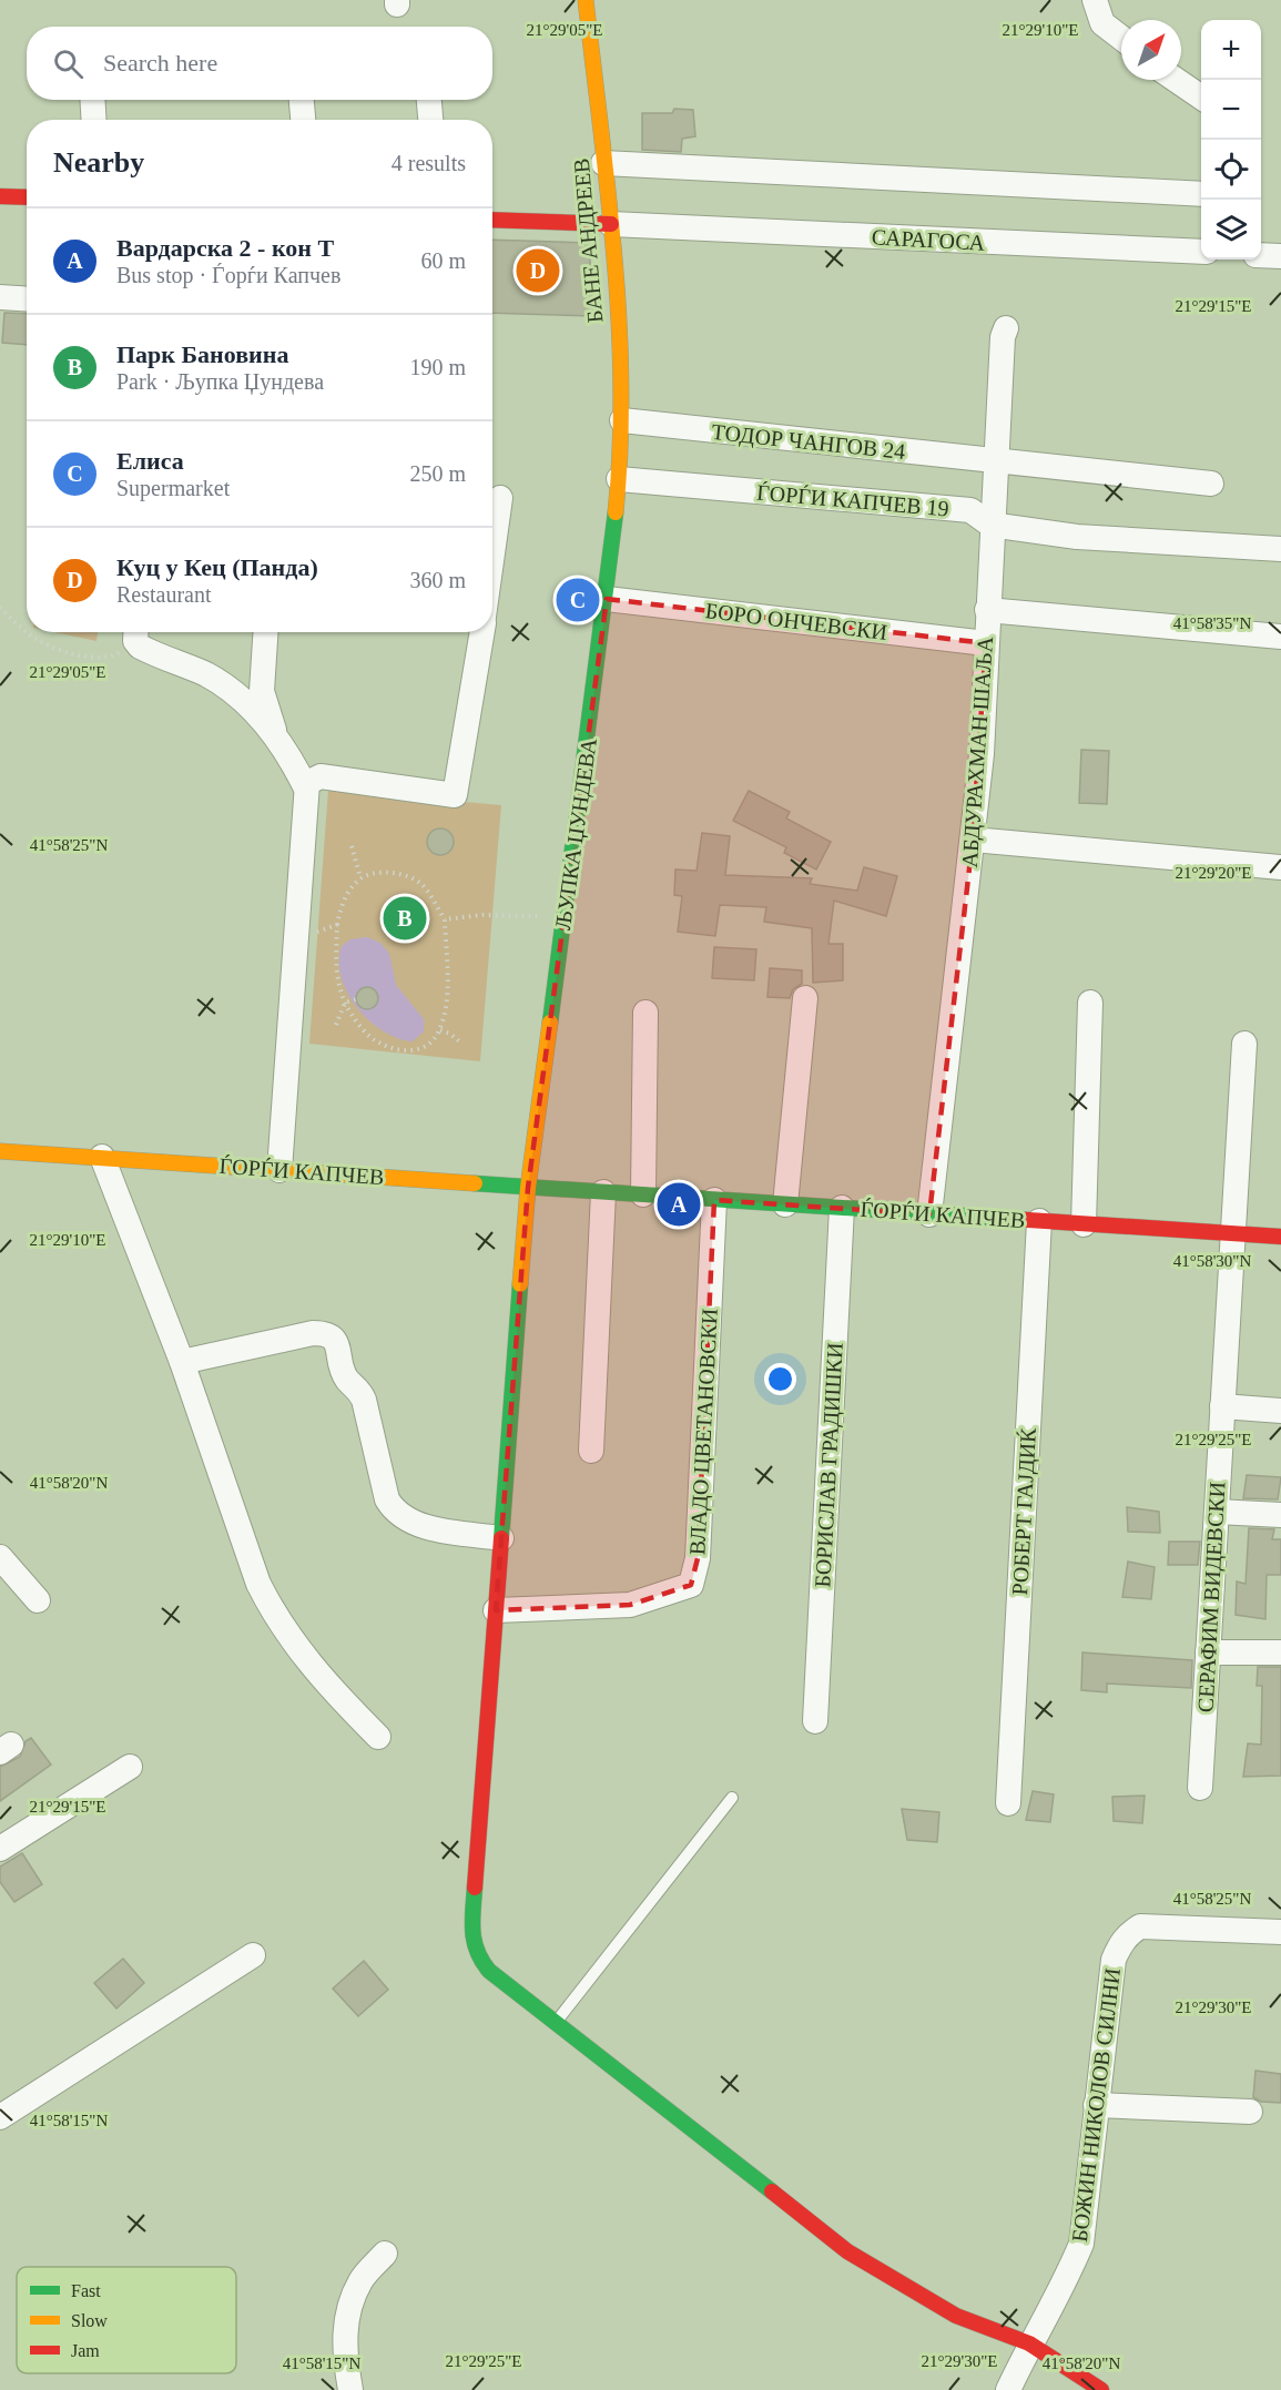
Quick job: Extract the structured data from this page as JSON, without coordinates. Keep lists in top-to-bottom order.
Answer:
{
  "streets": {
    "street": [
      "САРАГОСА",
      "БАНЕ АНДРЕЕВ",
      "ТОДОР ЧАНГОВ 24",
      "ЃОРЃИ КАПЧЕВ 19",
      "БОРО ОНЧЕВСКИ",
      "АБДУРАХМАН ШАЉА",
      "ЉУПКА ЏУНДЕВА",
      "ЃОРЃИ КАПЧЕВ",
      "ВЛАДО ЦВЕТАНОВСКИ",
      "БОРИСЛАВ ГРАДИШКИ",
      "РОБЕРТ ГАЈДИЌ",
      "СЕРАФИМ ВИДЕВСКИ",
      "БОЖИН НИКОЛОВ СИЛНИ"
    ]
  },
  "crossings": [
    ["САРАГОСА", "БАНЕ АНДРЕЕВ"],
    ["БАНЕ АНДРЕЕВ", "ТОДОР ЧАНГОВ 24"],
    ["БАНЕ АНДРЕЕВ", "ЃОРЃИ КАПЧЕВ 19"],
    ["БАНЕ АНДРЕЕВ", "ЉУПКА ЏУНДЕВА"],
    ["ТОДОР ЧАНГОВ 24", "АБДУРАХМАН ШАЉА"],
    ["ЃОРЃИ КАПЧЕВ 19", "АБДУРАХМАН ШАЉА"],
    ["ЃОРЃИ КАПЧЕВ 19", "ЉУПКА ЏУНДЕВА"],
    ["БОРО ОНЧЕВСКИ", "АБДУРАХМАН ШАЉА"],
    ["БОРО ОНЧЕВСКИ", "ЉУПКА ЏУНДЕВА"],
    ["АБДУРАХМАН ШАЉА", "ЃОРЃИ КАПЧЕВ"],
    ["ЉУПКА ЏУНДЕВА", "ЃОРЃИ КАПЧЕВ"],
    ["ЃОРЃИ КАПЧЕВ", "ВЛАДО ЦВЕТАНОВСКИ"],
    ["ЃОРЃИ КАПЧЕВ", "БОРИСЛАВ ГРАДИШКИ"],
    ["ЃОРЃИ КАПЧЕВ", "РОБЕРТ ГАЈДИЌ"],
    ["ЃОРЃИ КАПЧЕВ", "СЕРАФИМ ВИДЕВСКИ"]
  ],
  "legend": ["Fast", "Slow", "Jam"],
  "north": "top right",
  "page": {
    "map_buttons": ["+", "−"],
    "search": "Search here",
    "heading": ["Nearby", "4 results"],
    "list": [
      {
        "mark": "A",
        "name": "Вардарска 2 - кон Т",
        "note": "Bus stop · Ѓорѓи Капчев",
        "value": "60 m"
      },
      {
        "mark": "B",
        "name": "Парк Бановина",
        "note": "Park · Љупка Џундева",
        "value": "190 m"
      },
      {
        "mark": "C",
        "name": "Елиса",
        "note": "Supermarket",
        "value": "250 m"
      },
      {
        "mark": "D",
        "name": "Куц у Кец (Панда)",
        "note": "Restaurant",
        "value": "360 m"
      }
    ],
    "pins": [
      "D",
      "C",
      "B",
      "A"
    ]
  },
  "coordinates": [
    "21°29'05\"E",
    "21°29'10\"E",
    "21°29'15\"E",
    "41°58'35\"N",
    "41°58'25\"N",
    "21°29'20\"E",
    "41°58'30\"N",
    "21°29'25\"E",
    "41°58'20\"N",
    "21°29'30\"E",
    "41°58'15\"N"
  ]
}
